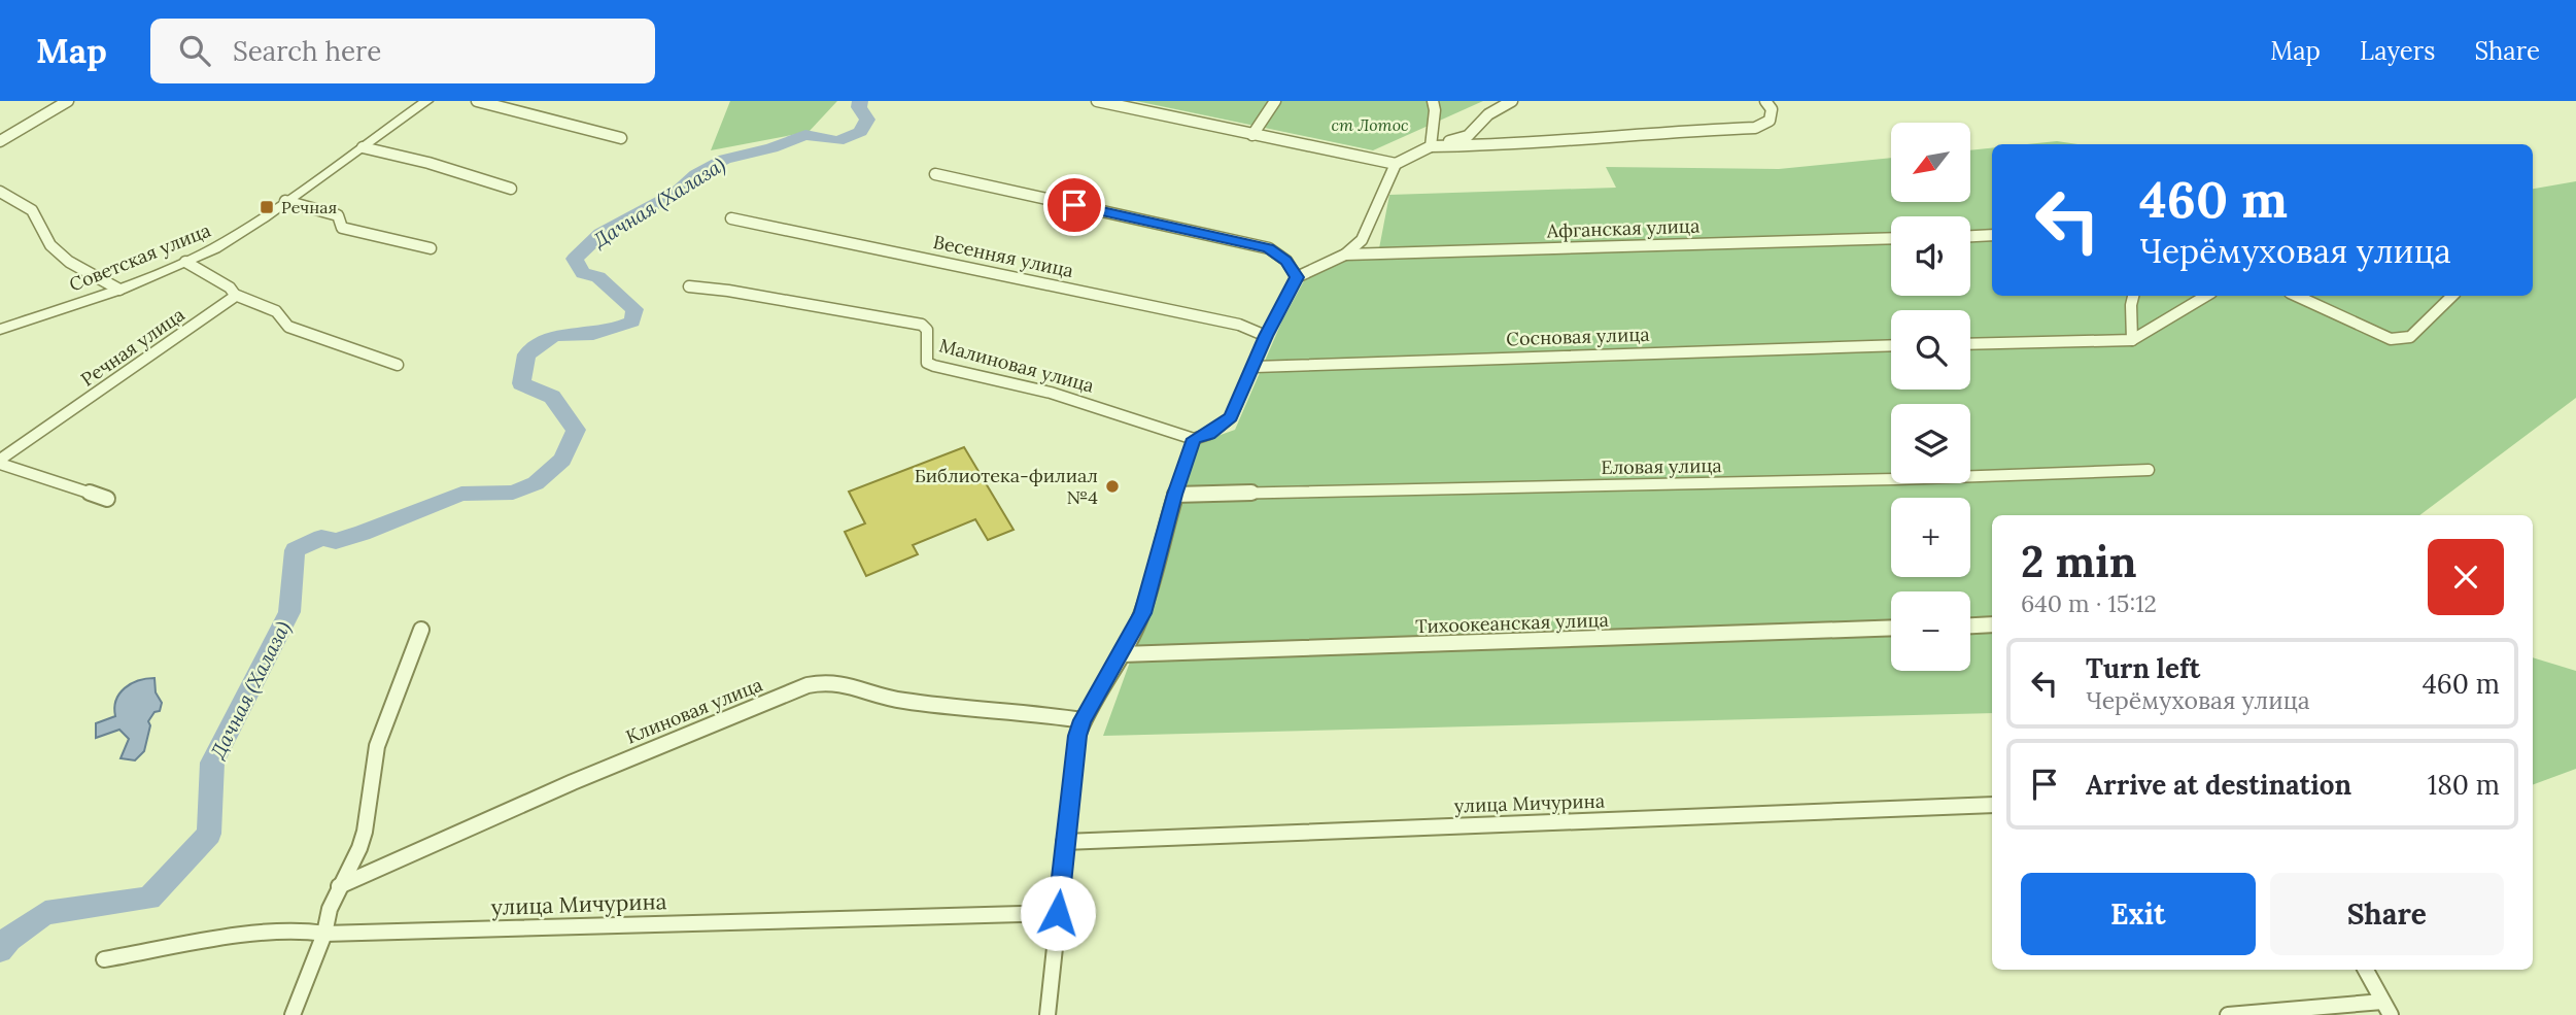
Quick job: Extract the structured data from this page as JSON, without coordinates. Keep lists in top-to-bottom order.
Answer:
{
  "streets": {
    "street": [
      "Афганская улица",
      "Весенняя улица",
      "Советская улица",
      "Сосновая улица",
      "Речная улица",
      "Малиновая улица",
      "Еловая улица",
      "Тихоокеанская улица",
      "Клиновая улица",
      "улица Мичурина"
    ]
  },
  "water": ["Дачная (Халаза)"],
  "parks": ["ст Лотос"],
  "places": {
    "transit": ["Речная"],
    "other": ["Библиотека-филиал №4"]
  },
  "north": "bottom left",
  "page": {
    "header": "Map",
    "search": "Search here",
    "nav": ["Map", "Layers", "Share"],
    "map_buttons": ["+", "−"],
    "turn": ["460 m", "Черёмуховая улица"],
    "heading": ["2 min", "640 m · 15:12"],
    "list": [
      {
        "name": "Turn left",
        "note": "Черёмуховая улица",
        "value": "460 m"
      },
      {
        "name": "Arrive at destination",
        "value": "180 m"
      }
    ],
    "buttons": ["Exit", "Share"]
  }
}
